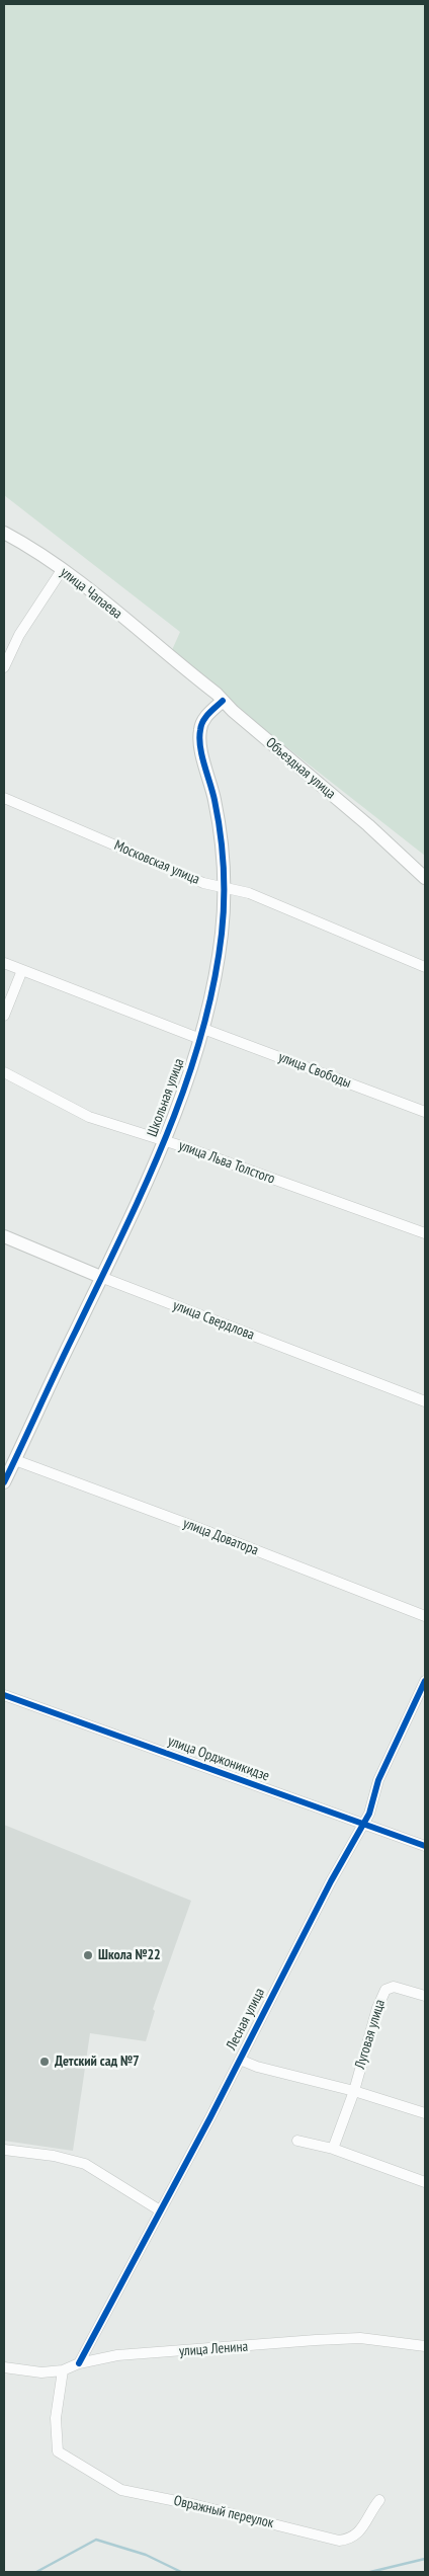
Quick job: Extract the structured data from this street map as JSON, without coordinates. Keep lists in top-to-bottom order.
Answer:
{
  "streets": {
    "street": [
      "улица Чапаева",
      "Объездная улица",
      "Московская улица",
      "улица Свободы",
      "Школьная улица",
      "улица Льва Толстого",
      "улица Свердлова",
      "улица Доватора",
      "улица Орджоникидзе",
      "Лесная улица",
      "Луговая улица",
      "улица Ленина",
      "Овражный переулок"
    ]
  },
  "crossings": [
    ["улица Чапаева", "Объездная улица"],
    ["Объездная улица", "Школьная улица"],
    ["Московская улица", "Школьная улица"],
    ["улица Свободы", "Школьная улица"],
    ["Школьная улица", "улица Льва Толстого"],
    ["Школьная улица", "улица Свердлова"],
    ["Школьная улица", "улица Доватора"],
    ["улица Орджоникидзе", "Лесная улица"],
    ["Лесная улица", "улица Ленина"],
    ["улица Ленина", "Овражный переулок"]
  ],
  "places": ["Школа №22", "Детский сад №7"]
}
